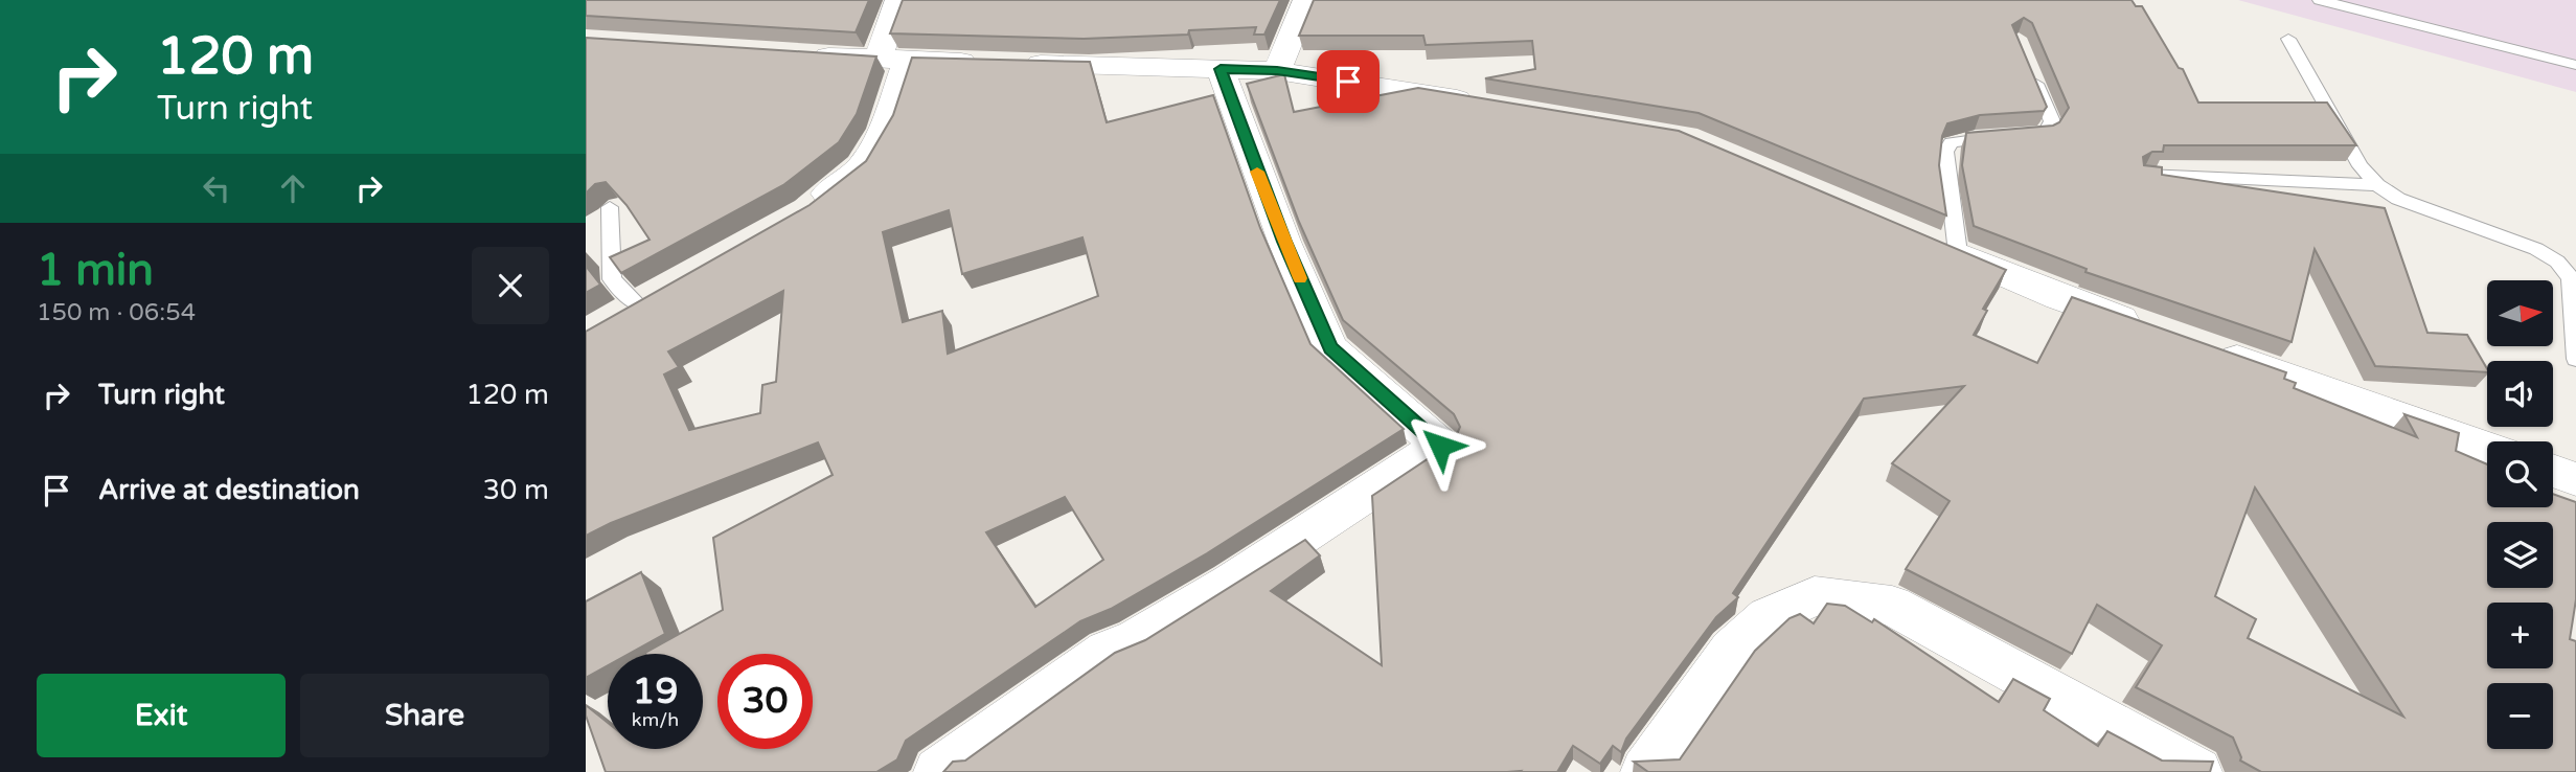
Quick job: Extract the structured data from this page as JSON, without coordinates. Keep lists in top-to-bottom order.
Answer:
{
  "north": "right",
  "page": {
    "turn": ["120 m", "Turn right"],
    "heading": ["1 min", "150 m · 06:54"],
    "map_buttons": ["+", "−"],
    "list": [
      {
        "name": "Turn right",
        "value": "120 m"
      },
      {
        "name": "Arrive at destination",
        "value": "30 m"
      }
    ],
    "speed": "19 km/h",
    "limit": "30",
    "buttons": ["Exit", "Share"]
  }
}
